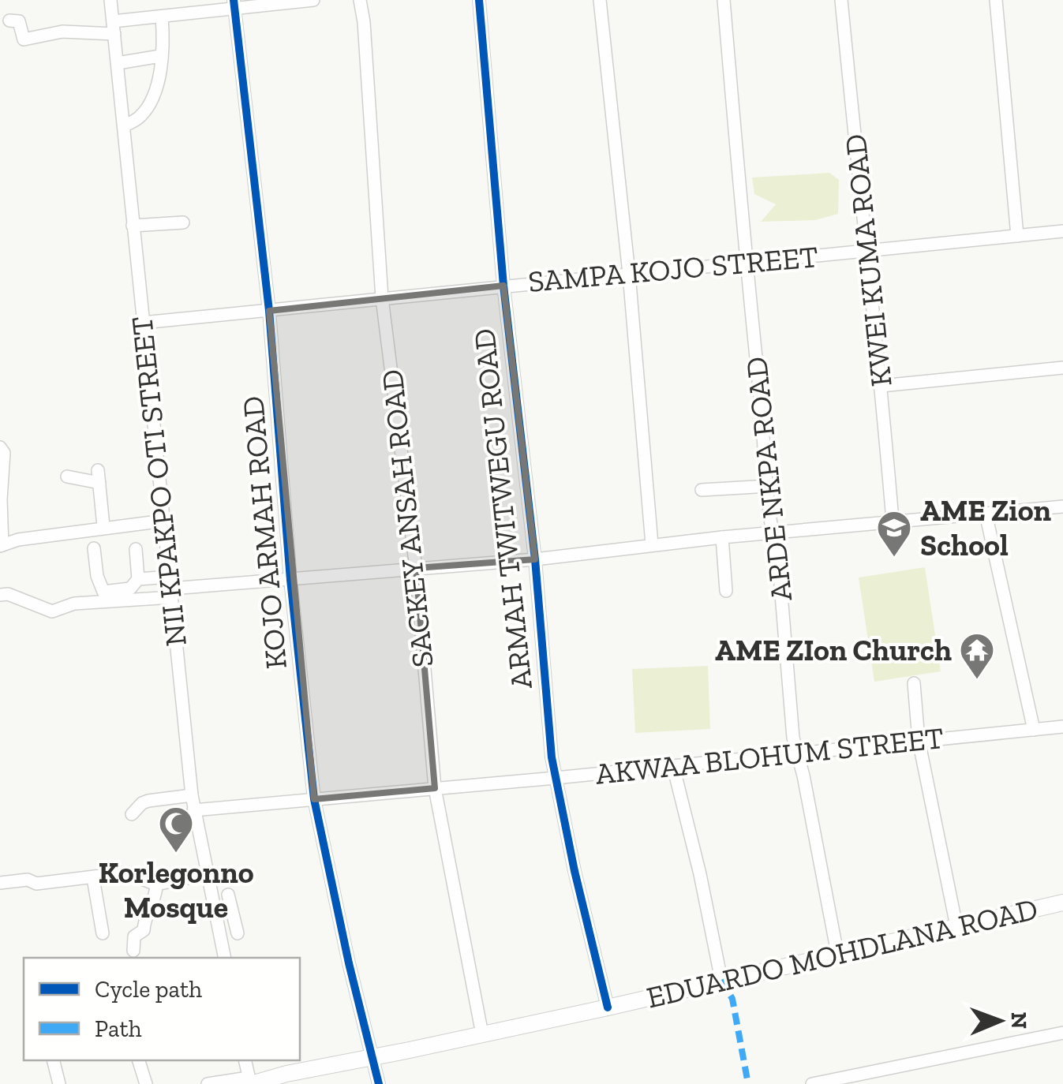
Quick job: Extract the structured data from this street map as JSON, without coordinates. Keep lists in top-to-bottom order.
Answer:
{
  "streets": {
    "main road": ["EDUARDO MOHDLANA ROAD"],
    "street": [
      "KWEI KUMA ROAD",
      "SAMPA KOJO STREET",
      "ARDE NKPA ROAD",
      "NII KPAKPO OTI STREET",
      "ARMAH TWITWEGU ROAD",
      "SACKEY ANSAH ROAD",
      "KOJO ARMAH ROAD",
      "AKWAA BLOHUM STREET"
    ]
  },
  "crossings": [
    ["KWEI KUMA ROAD", "SAMPA KOJO STREET"],
    ["SAMPA KOJO STREET", "ARDE NKPA ROAD"],
    ["SAMPA KOJO STREET", "NII KPAKPO OTI STREET"],
    ["SAMPA KOJO STREET", "ARMAH TWITWEGU ROAD"],
    ["SAMPA KOJO STREET", "SACKEY ANSAH ROAD"],
    ["SAMPA KOJO STREET", "KOJO ARMAH ROAD"],
    ["ARDE NKPA ROAD", "AKWAA BLOHUM STREET"],
    ["ARDE NKPA ROAD", "EDUARDO MOHDLANA ROAD"],
    ["NII KPAKPO OTI STREET", "AKWAA BLOHUM STREET"],
    ["ARMAH TWITWEGU ROAD", "AKWAA BLOHUM STREET"],
    ["ARMAH TWITWEGU ROAD", "EDUARDO MOHDLANA ROAD"],
    ["SACKEY ANSAH ROAD", "AKWAA BLOHUM STREET"],
    ["SACKEY ANSAH ROAD", "EDUARDO MOHDLANA ROAD"],
    ["KOJO ARMAH ROAD", "AKWAA BLOHUM STREET"],
    ["KOJO ARMAH ROAD", "EDUARDO MOHDLANA ROAD"]
  ],
  "places": {
    "school or university": ["AME Zion School"],
    "temple": ["AME ZIon Church"],
    "mosque": ["Korlegonno Mosque"]
  },
  "legend": ["Cycle path", "Path"],
  "north": "right"
}
